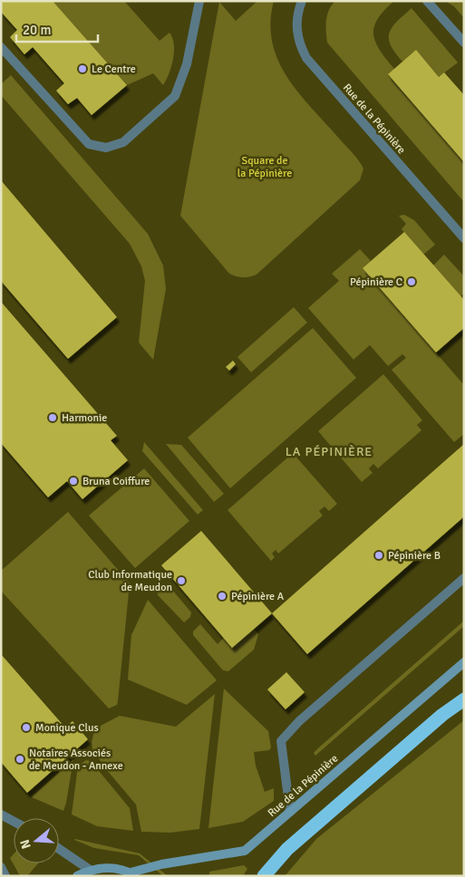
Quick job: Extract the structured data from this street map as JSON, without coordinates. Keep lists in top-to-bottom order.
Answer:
{
  "streets": {
    "main road": ["Rue de la Pépinière"]
  },
  "districts": ["LA PÉPINIÈRE"],
  "parks": ["Square de la Pépinière"],
  "places": [
    "Le Centre",
    "Pépinière C",
    "Harmonie",
    "Bruna Coiffure",
    "Pépinière B",
    "Club Informatique de Meudon",
    "Pépinière A",
    "Monique Clus",
    "Notaires Associés de Meudon - Annexe"
  ],
  "scale_bar": "20 m",
  "north": "left"
}
